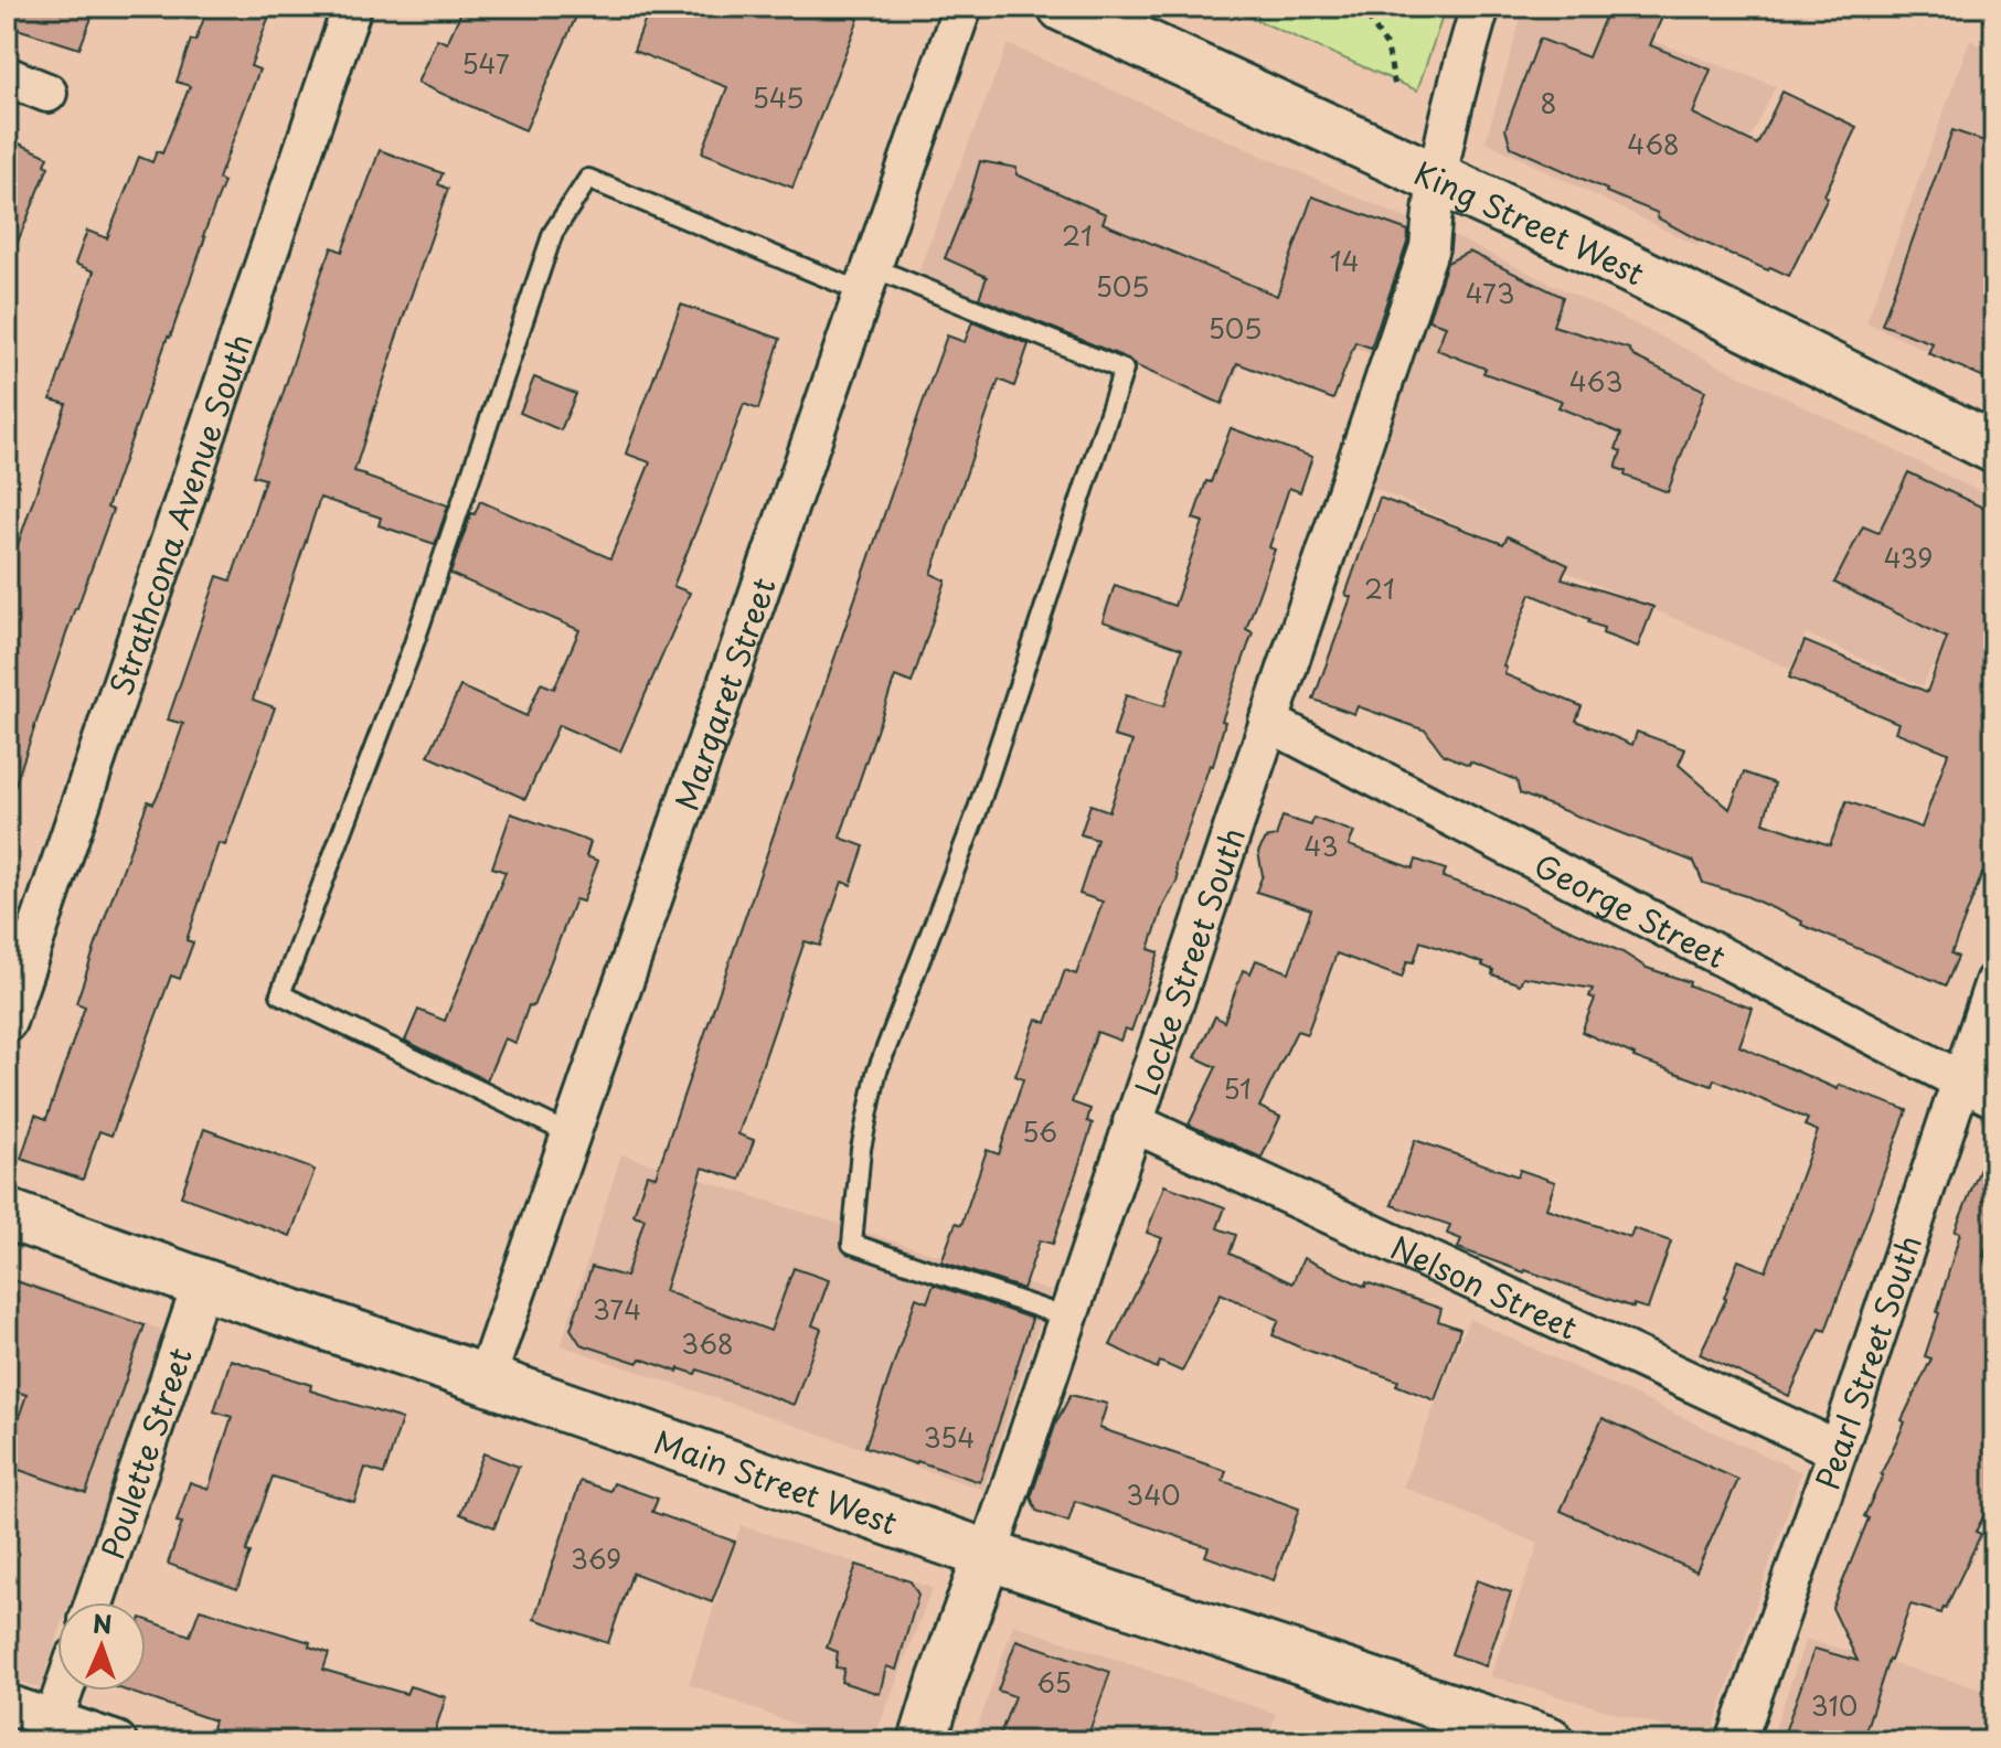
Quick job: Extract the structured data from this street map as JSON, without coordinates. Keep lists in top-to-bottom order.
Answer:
{
  "streets": {
    "main road": ["King Street West", "Main Street West"],
    "street": [
      "Strathcona Avenue South",
      "Margaret Street",
      "George Street",
      "Locke Street South",
      "Nelson Street",
      "Pearl Street South",
      "Poulette Street"
    ]
  },
  "crossings": [
    ["King Street West", "Locke Street South"],
    ["Margaret Street", "Main Street West"],
    ["George Street", "Locke Street South"],
    ["George Street", "Pearl Street South"],
    ["Locke Street South", "Nelson Street"],
    ["Locke Street South", "Main Street West"],
    ["Nelson Street", "Pearl Street South"],
    ["Poulette Street", "Main Street West"]
  ],
  "house_numbers": [
    "547",
    "545",
    "8",
    "468",
    "21",
    "14",
    "505",
    "473",
    "505",
    "463",
    "439",
    "21",
    "43",
    "51",
    "56",
    "374",
    "368",
    "354",
    "340",
    "369",
    "65",
    "310"
  ],
  "north": "top"
}
